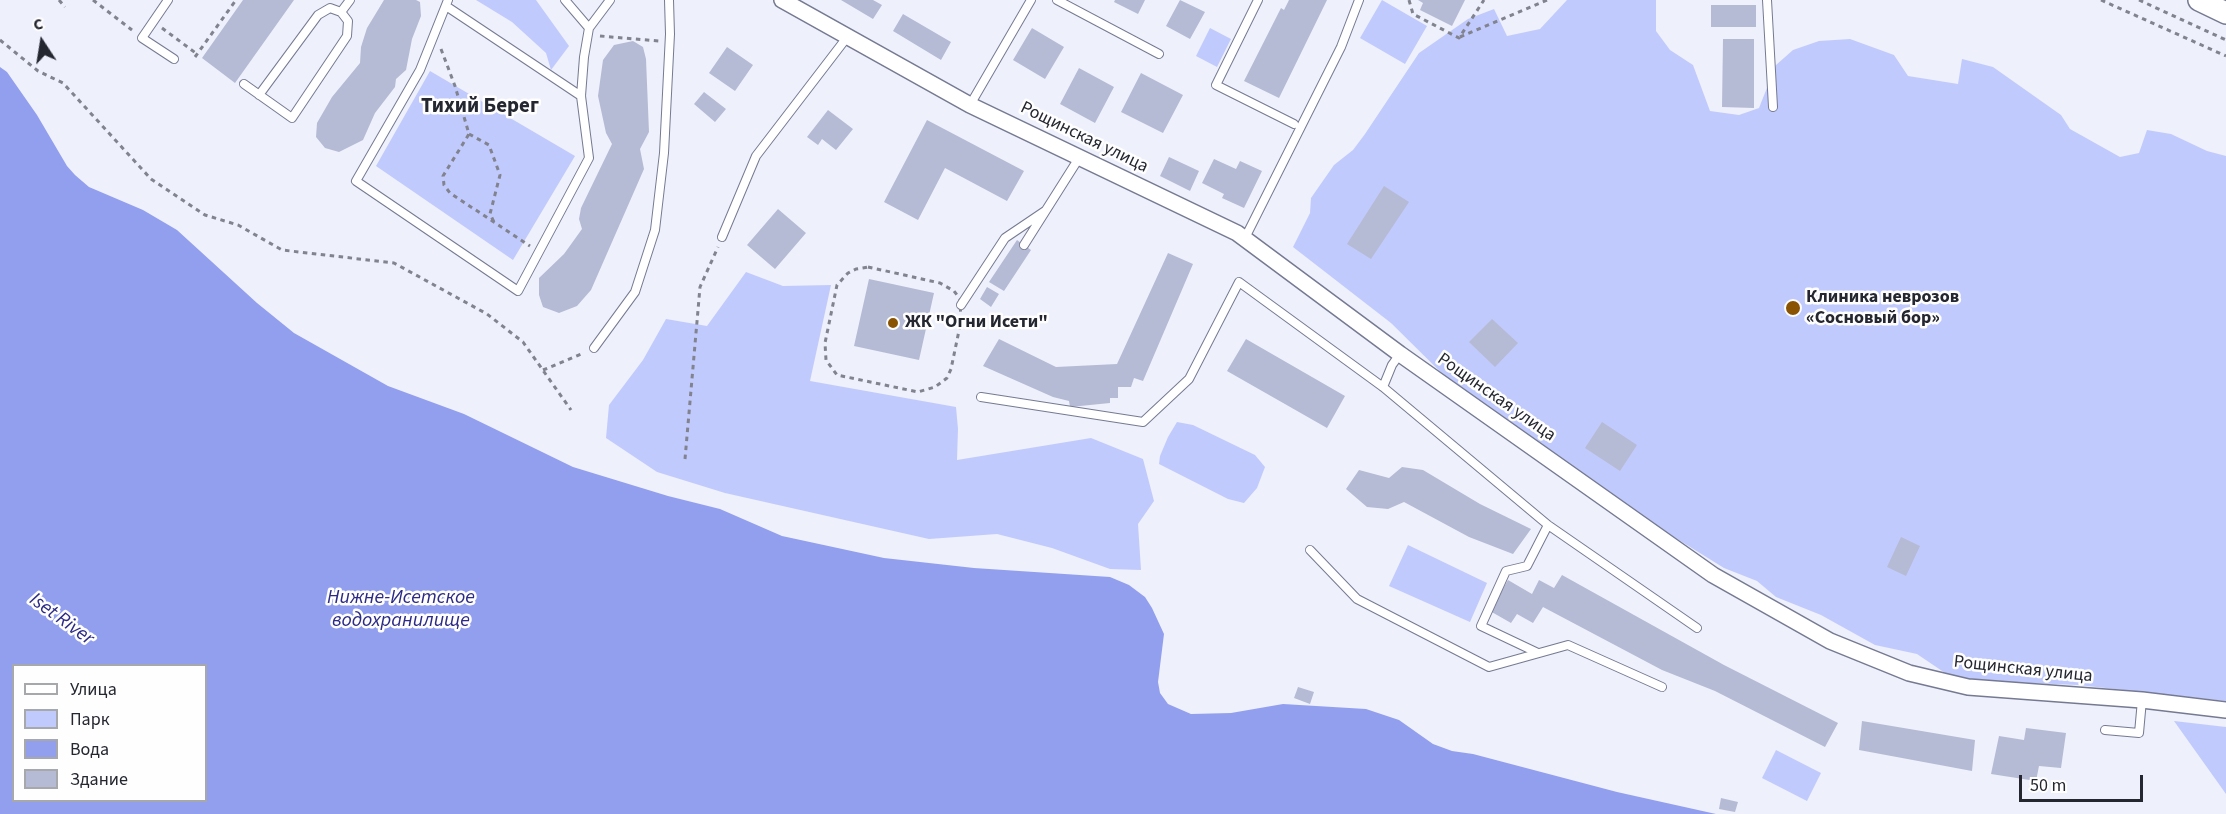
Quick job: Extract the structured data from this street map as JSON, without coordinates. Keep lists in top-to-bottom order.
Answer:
{
  "streets": {
    "street": ["Рощинская улица"]
  },
  "districts": ["Тихий Берег"],
  "water": ["Нижне-Исетское водохранилище", "Iset River"],
  "places": ["Клиника неврозов «Сосновый бор»", "ЖК \"Огни Исети\""],
  "legend": [
    "Улица",
    "Парк",
    "Вода",
    "Здание"
  ],
  "scale_bar": "50 m",
  "north": "top"
}
